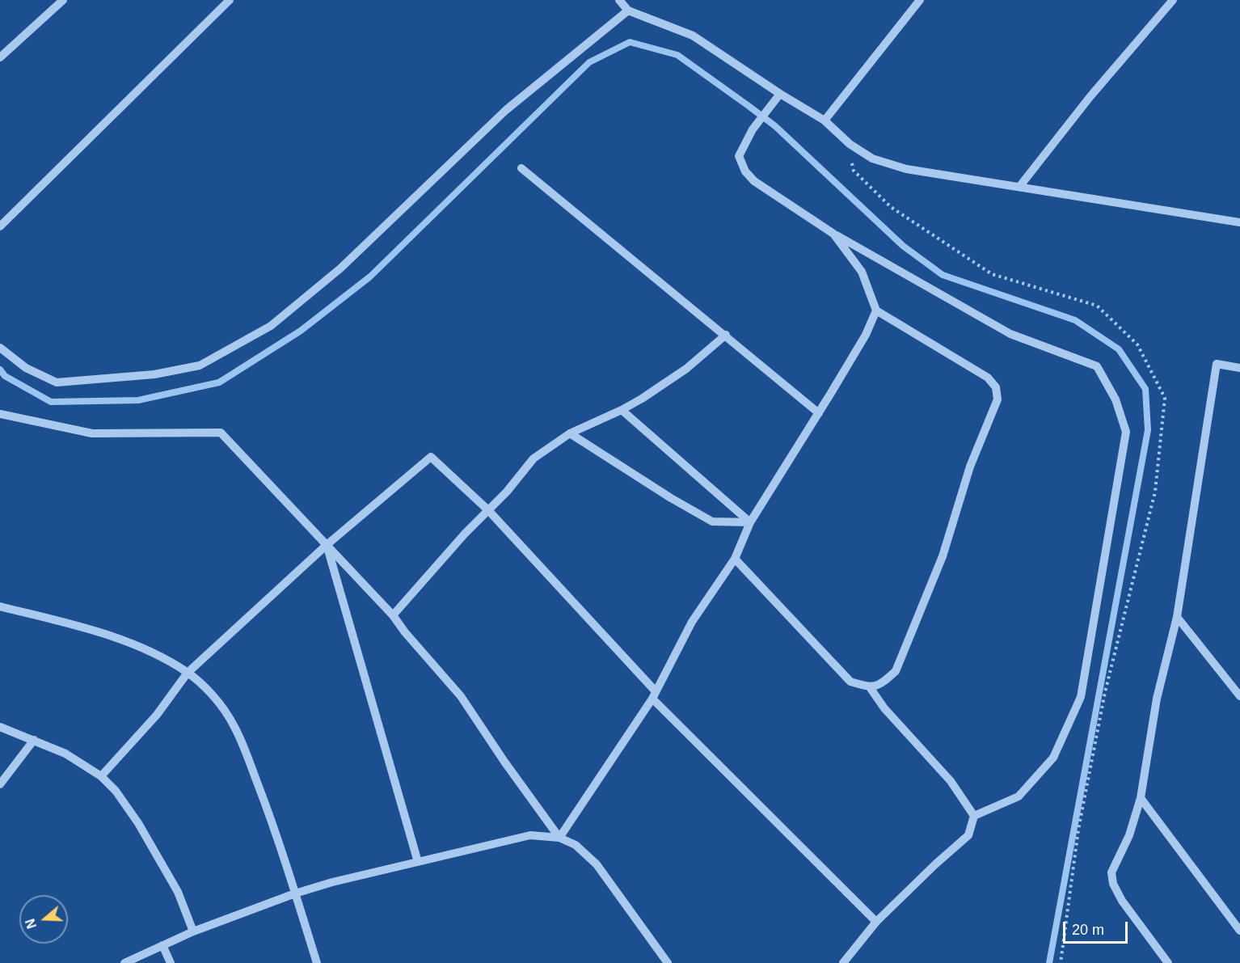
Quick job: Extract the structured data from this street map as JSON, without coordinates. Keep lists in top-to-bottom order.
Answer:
{
  "scale_bar": "20 m",
  "north": "left"
}
